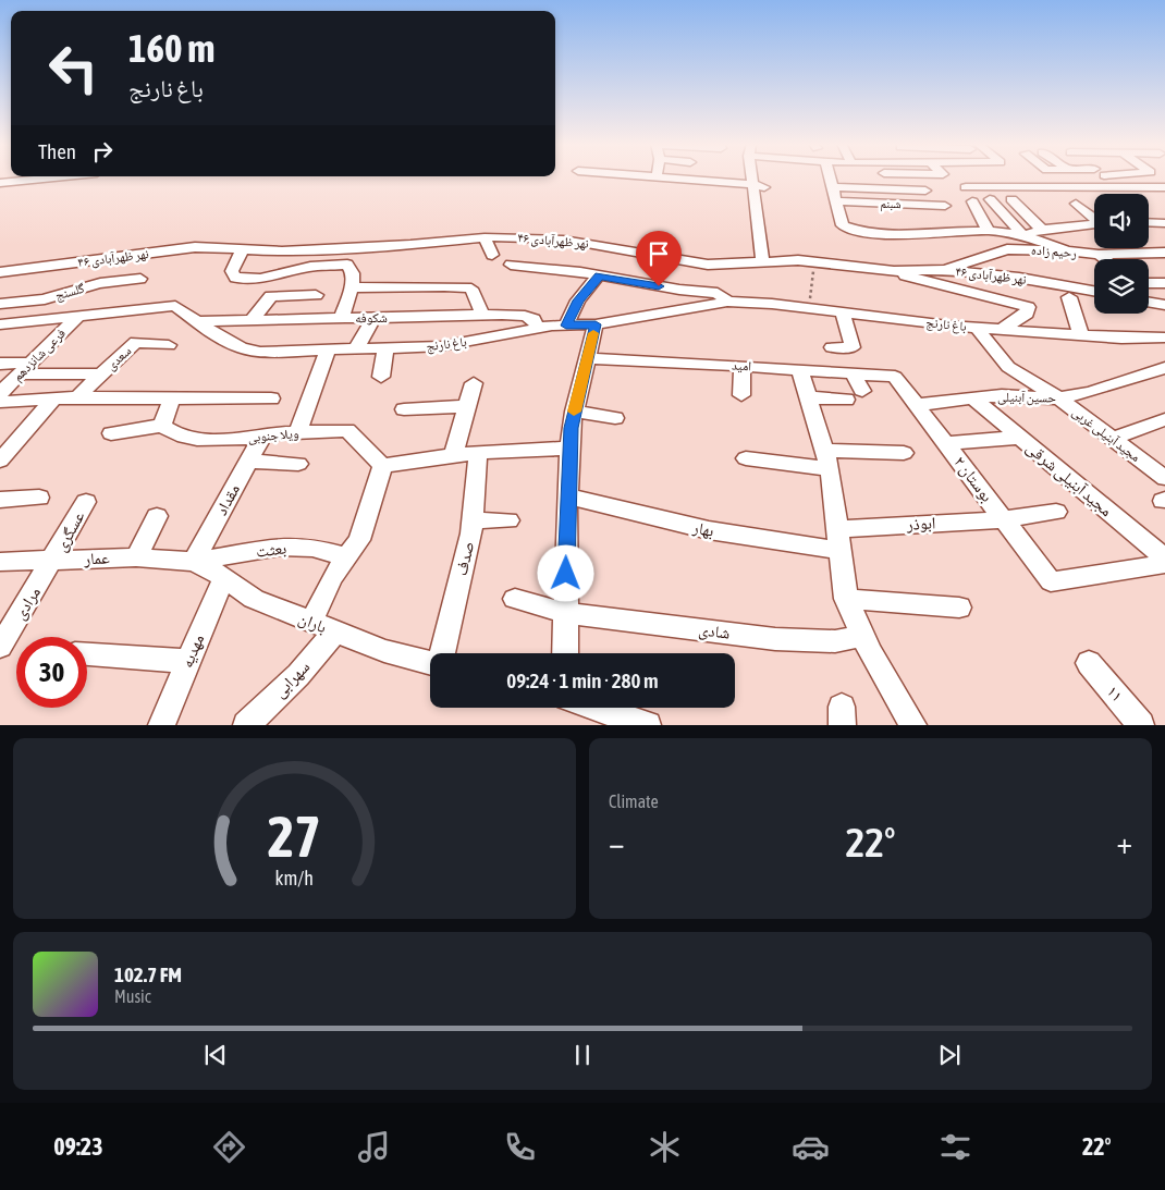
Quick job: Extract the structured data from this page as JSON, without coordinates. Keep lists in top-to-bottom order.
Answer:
{
  "streets": {
    "street": [
      "شبنم",
      "نهر ظهرآبادی ۴۶",
      "رحیم زاده",
      "گلسنج",
      "شکوفه",
      "باغ نارنج",
      "فرعی شانزدهم",
      "سعدی",
      "امید",
      "حسین آبنیلی",
      "مجید آبنیلی غربی",
      "ویلا جنوبی",
      "بوستان ۲",
      "مجید آبنیلی شرقی",
      "مقداد",
      "ابوذر",
      "بهار",
      "عسگری",
      "بعثت",
      "عمار",
      "صدف",
      "مرادی",
      "باران",
      "شادی",
      "مهدیه",
      "سهرابی",
      "۱۱"
    ]
  },
  "crossings": [
    ["نهر ظهرآبادی ۴۶", "رحیم زاده"],
    ["شکوفه", "باغ نارنج"],
    ["باغ نارنج", "فرعی شانزدهم"],
    ["باغ نارنج", "مجید آبنیلی غربی"],
    ["امید", "بوستان ۲"],
    ["حسین آبنیلی", "مجید آبنیلی غربی"],
    ["حسین آبنیلی", "بوستان ۲"],
    ["حسین آبنیلی", "مجید آبنیلی شرقی"],
    ["ویلا جنوبی", "مقداد"],
    ["بوستان ۲", "ابوذر"],
    ["مقداد", "بعثت"],
    ["مقداد", "عمار"],
    ["مقداد", "باران"],
    ["عسگری", "عمار"],
    ["عسگری", "مرادی"],
    ["بعثت", "عمار"],
    ["بعثت", "باران"],
    ["عمار", "مرادی"],
    ["عمار", "باران"],
    ["باران", "مهدیه"],
    ["باران", "سهرابی"]
  ],
  "page": {
    "turn": ["160 m", "باغ نارنج"],
    "then": "Then",
    "limit": "30",
    "trip": "09:24 · 1 min · 280 m",
    "tile": "Climate",
    "heat": ["−", "22°", "+"],
    "song": ["102.7 FM", "Music"],
    "tabs": ["09:23", "22°"],
    "gauge": ["27", "km/h"]
  }
}
